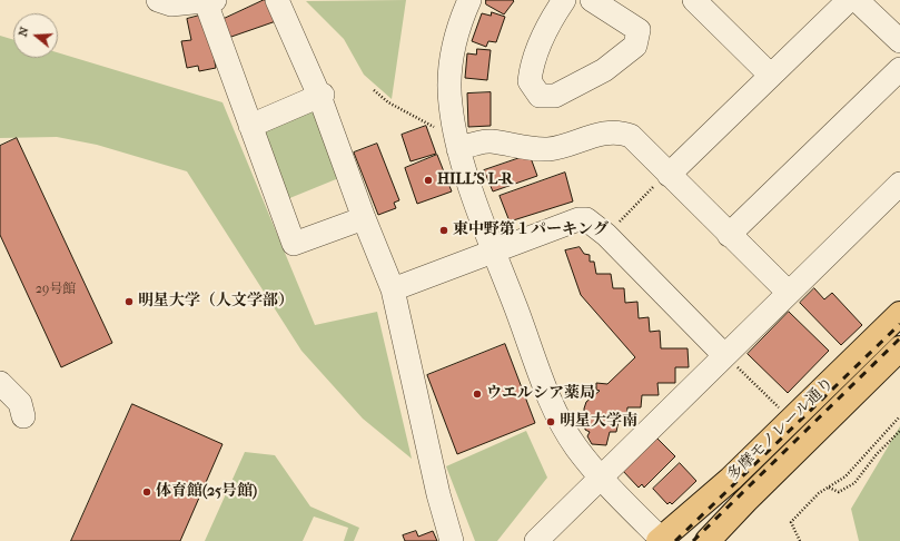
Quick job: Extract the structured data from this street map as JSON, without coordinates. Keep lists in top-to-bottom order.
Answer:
{
  "streets": {
    "main road": ["多摩モノレール通り"]
  },
  "places": [
    "HILL'S L-R",
    "東中野第１パーキング",
    "明星大学（人文学部）",
    "ウエルシア薬局",
    "明星大学南",
    "体育館(25号館)"
  ],
  "house_numbers": ["29号館"],
  "north": "left"
}
